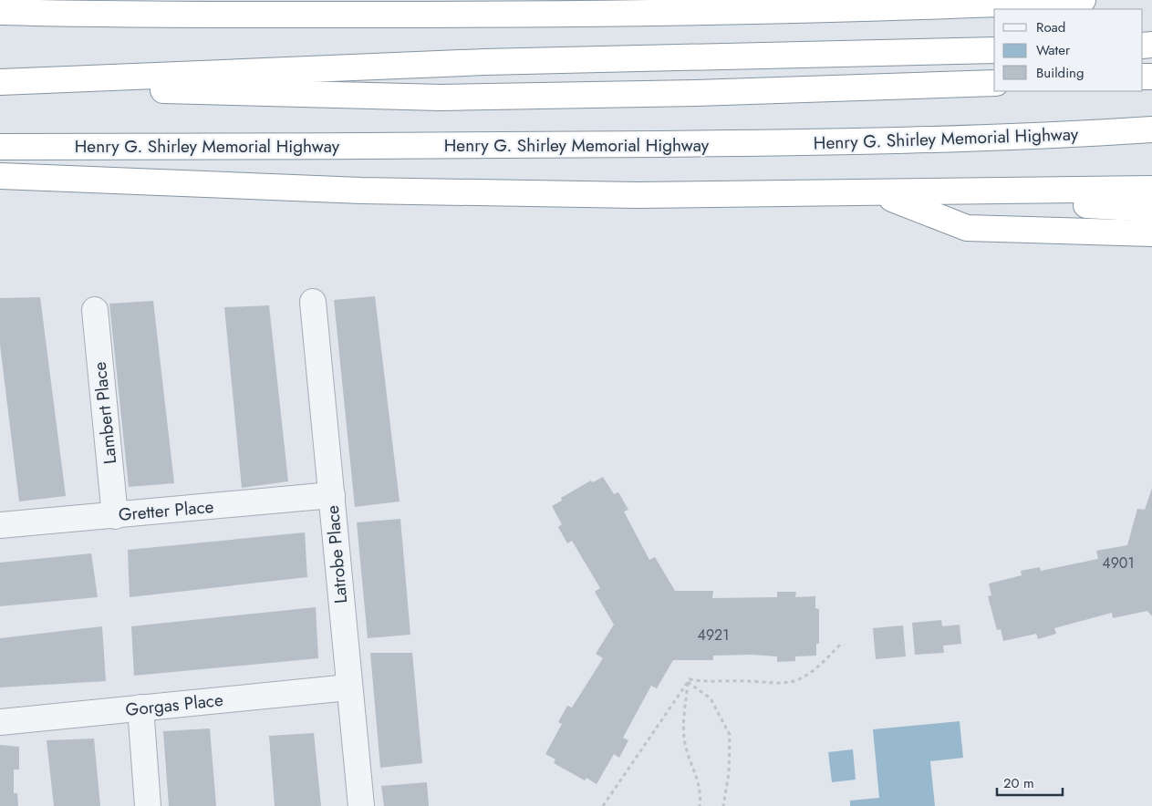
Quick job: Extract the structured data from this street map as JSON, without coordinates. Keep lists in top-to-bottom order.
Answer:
{
  "streets": {
    "highway": ["Henry G. Shirley Memorial Highway"],
    "street": [
      "Lambert Place",
      "Gretter Place",
      "Latrobe Place",
      "Gorgas Place"
    ]
  },
  "crossings": [
    ["Lambert Place", "Gretter Place"],
    ["Gretter Place", "Latrobe Place"],
    ["Latrobe Place", "Gorgas Place"]
  ],
  "house_numbers": ["4901", "4921"],
  "legend": ["Road", "Water", "Building"],
  "scale_bar": "20 m"
}
